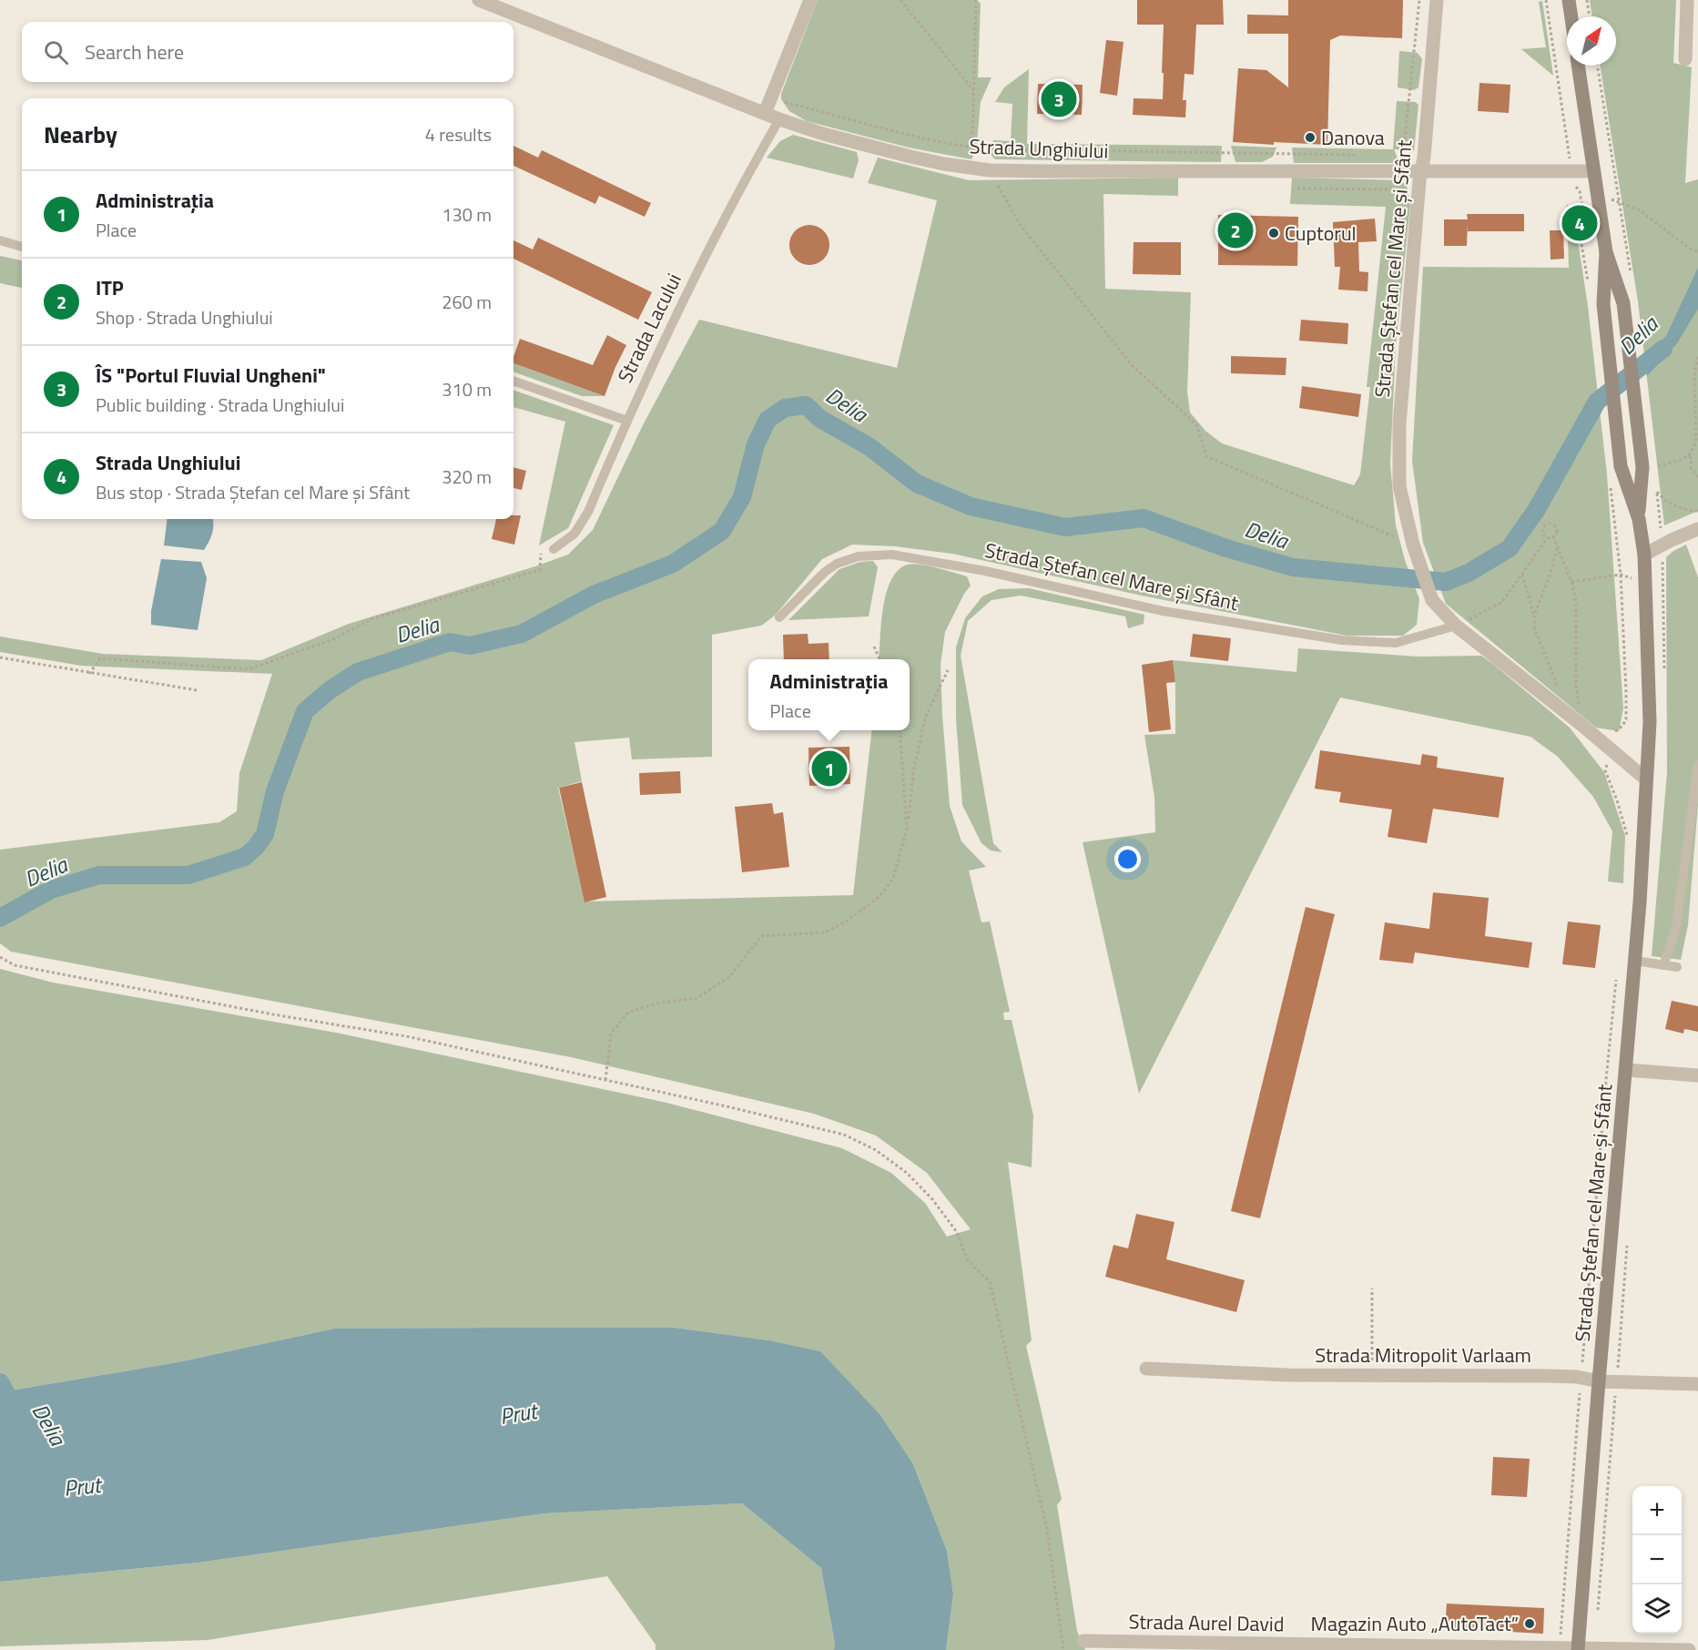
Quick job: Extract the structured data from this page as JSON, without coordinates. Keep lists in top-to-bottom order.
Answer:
{
  "streets": {
    "main road": ["Strada Ștefan cel Mare și Sfânt"],
    "street": ["Strada Unghiului", "Strada Mitropolit Varlaam", "Strada Aurel David"],
    "lane": ["Strada Lacului"]
  },
  "crossings": [
    ["Strada Unghiului", "Strada Ștefan cel Mare și Sfânt"],
    ["Strada Unghiului", "Strada Lacului"],
    ["Strada Ștefan cel Mare și Sfânt", "Strada Mitropolit Varlaam"],
    ["Strada Ștefan cel Mare și Sfânt", "Strada Aurel David"]
  ],
  "water": ["Delia", "Prut"],
  "places": ["Danova", "Cuptorul", "Magazin Auto „AutoTact”"],
  "north": "top right",
  "page": {
    "search": "Search here",
    "pins": [
      "3",
      "4",
      "2",
      "1"
    ],
    "heading": ["Nearby", "4 results"],
    "list": [
      {
        "mark": "1",
        "name": "Administrația",
        "note": "Place",
        "value": "130 m"
      },
      {
        "mark": "2",
        "name": "ITP",
        "note": "Shop · Strada Unghiului",
        "value": "260 m"
      },
      {
        "mark": "3",
        "name": "ÎS \"Portul Fluvial Ungheni\"",
        "note": "Public building · Strada Unghiului",
        "value": "310 m"
      },
      {
        "mark": "4",
        "name": "Strada Unghiului",
        "note": "Bus stop · Strada Ștefan cel Mare și Sfânt",
        "value": "320 m"
      }
    ],
    "popup": ["Administrația", "Place"],
    "map_buttons": ["+", "−"]
  }
}
